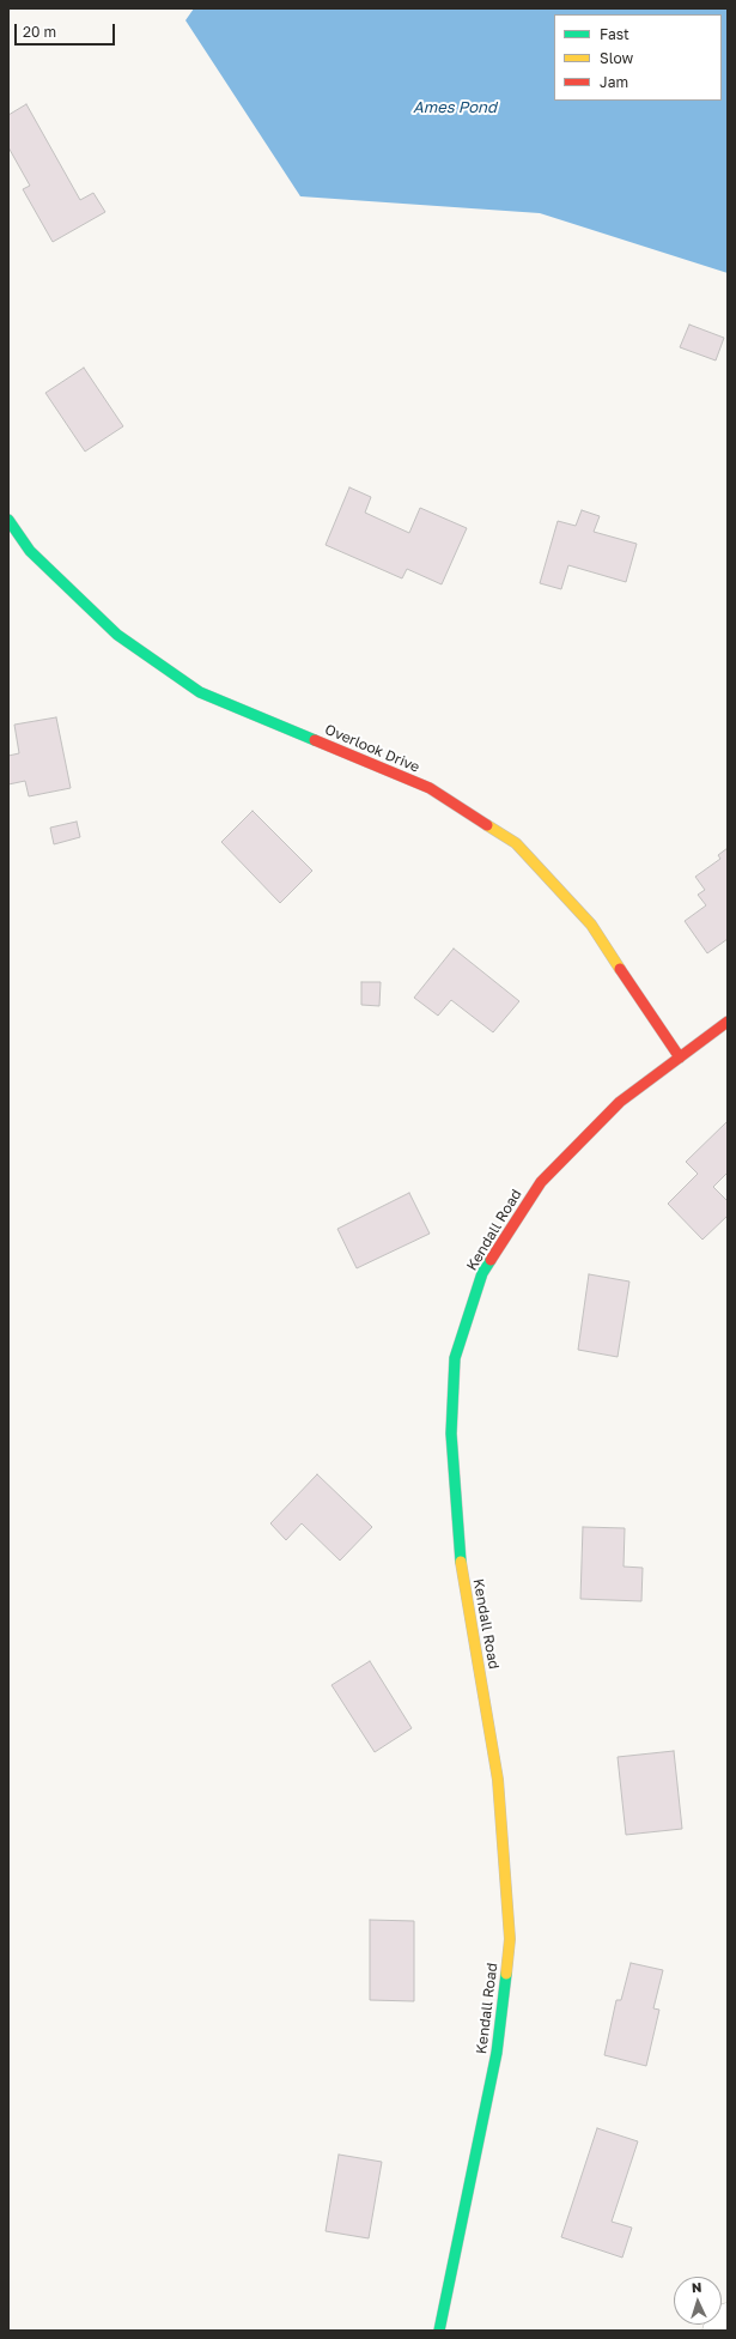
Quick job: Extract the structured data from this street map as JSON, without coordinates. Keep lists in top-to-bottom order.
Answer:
{
  "streets": {
    "street": ["Overlook Drive", "Kendall Road"]
  },
  "crossings": [
    ["Overlook Drive", "Kendall Road"]
  ],
  "water": ["Ames Pond"],
  "legend": ["Fast", "Slow", "Jam"],
  "scale_bar": "20 m",
  "north": "top"
}
